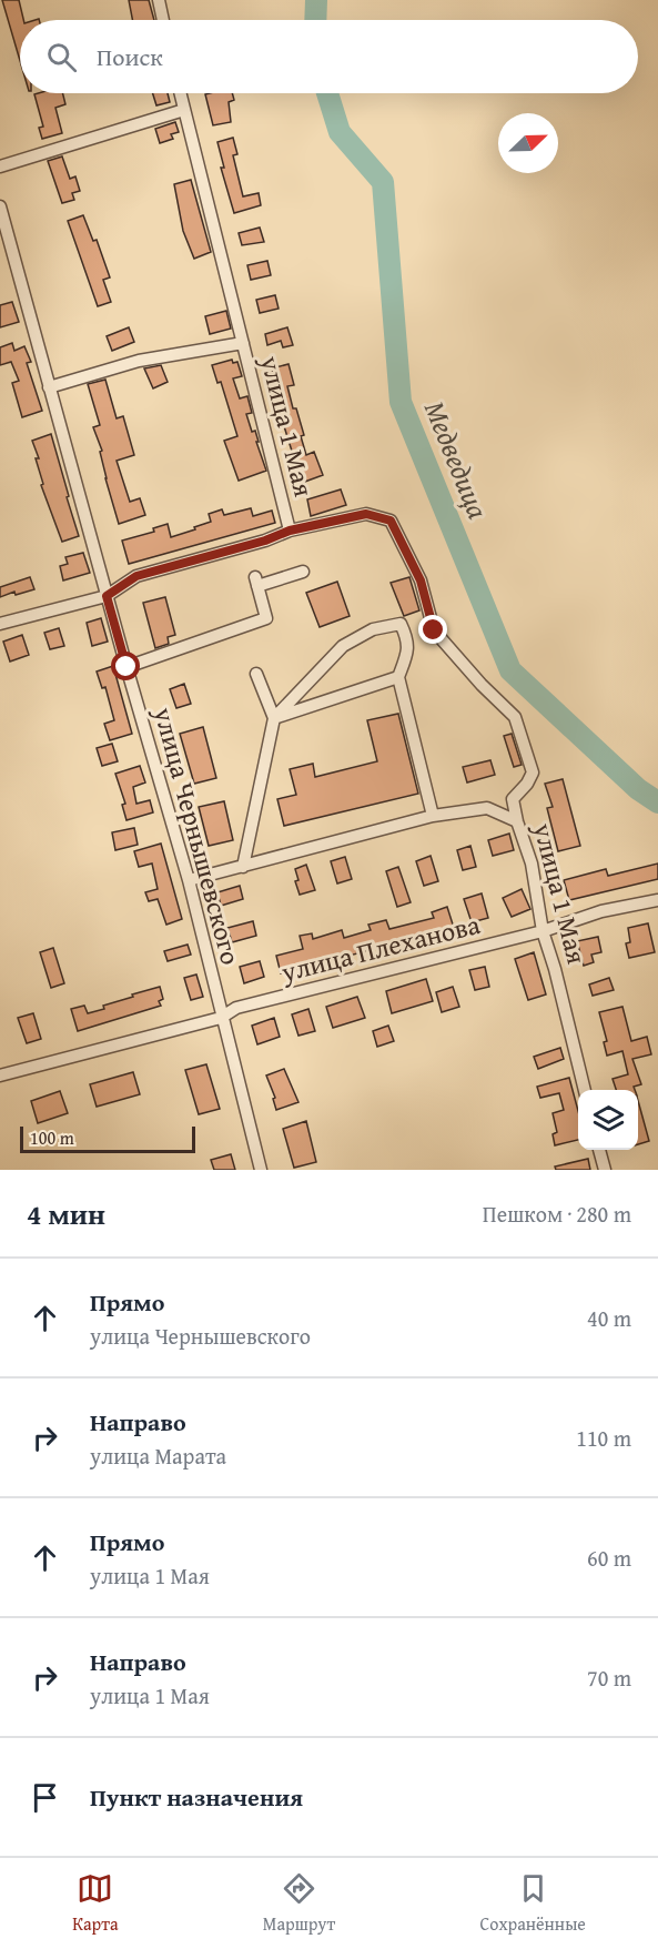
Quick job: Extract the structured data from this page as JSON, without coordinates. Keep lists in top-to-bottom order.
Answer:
{
  "streets": {
    "street": ["улица 1 Мая", "улица Чернышевского", "улица Плеханова"]
  },
  "crossings": [
    ["улица 1 Мая", "улица Плеханова"],
    ["улица Чернышевского", "улица Плеханова"]
  ],
  "water": ["Медведица"],
  "scale_bar": "100 m",
  "north": "top right",
  "page": {
    "search": "Поиск",
    "scale": "100 m",
    "heading": ["4 мин", "Пешком · 280 m"],
    "list": [
      ["Прямо", "улица Чернышевского", "40 m"],
      ["Направо", "улица Марата", "110 m"],
      ["Прямо", "улица 1 Мая", "60 m"],
      ["Направо", "улица 1 Мая", "70 m"],
      "Пункт назначения"
    ],
    "nav": ["Карта", "Маршрут", "Сохранённые"]
  }
}
